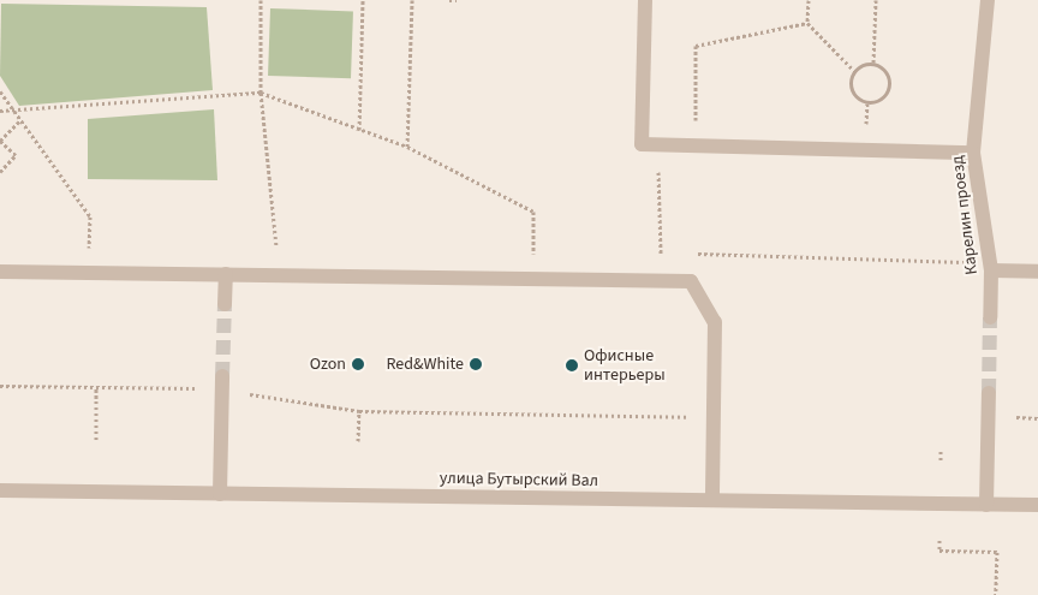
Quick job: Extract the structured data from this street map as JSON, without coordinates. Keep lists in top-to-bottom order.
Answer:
{
  "streets": {
    "street": ["Карелин проезд", "улица Бутырский Вал"]
  },
  "places": ["Ozon", "Red&White", "Офисные интерьеры"]
}
